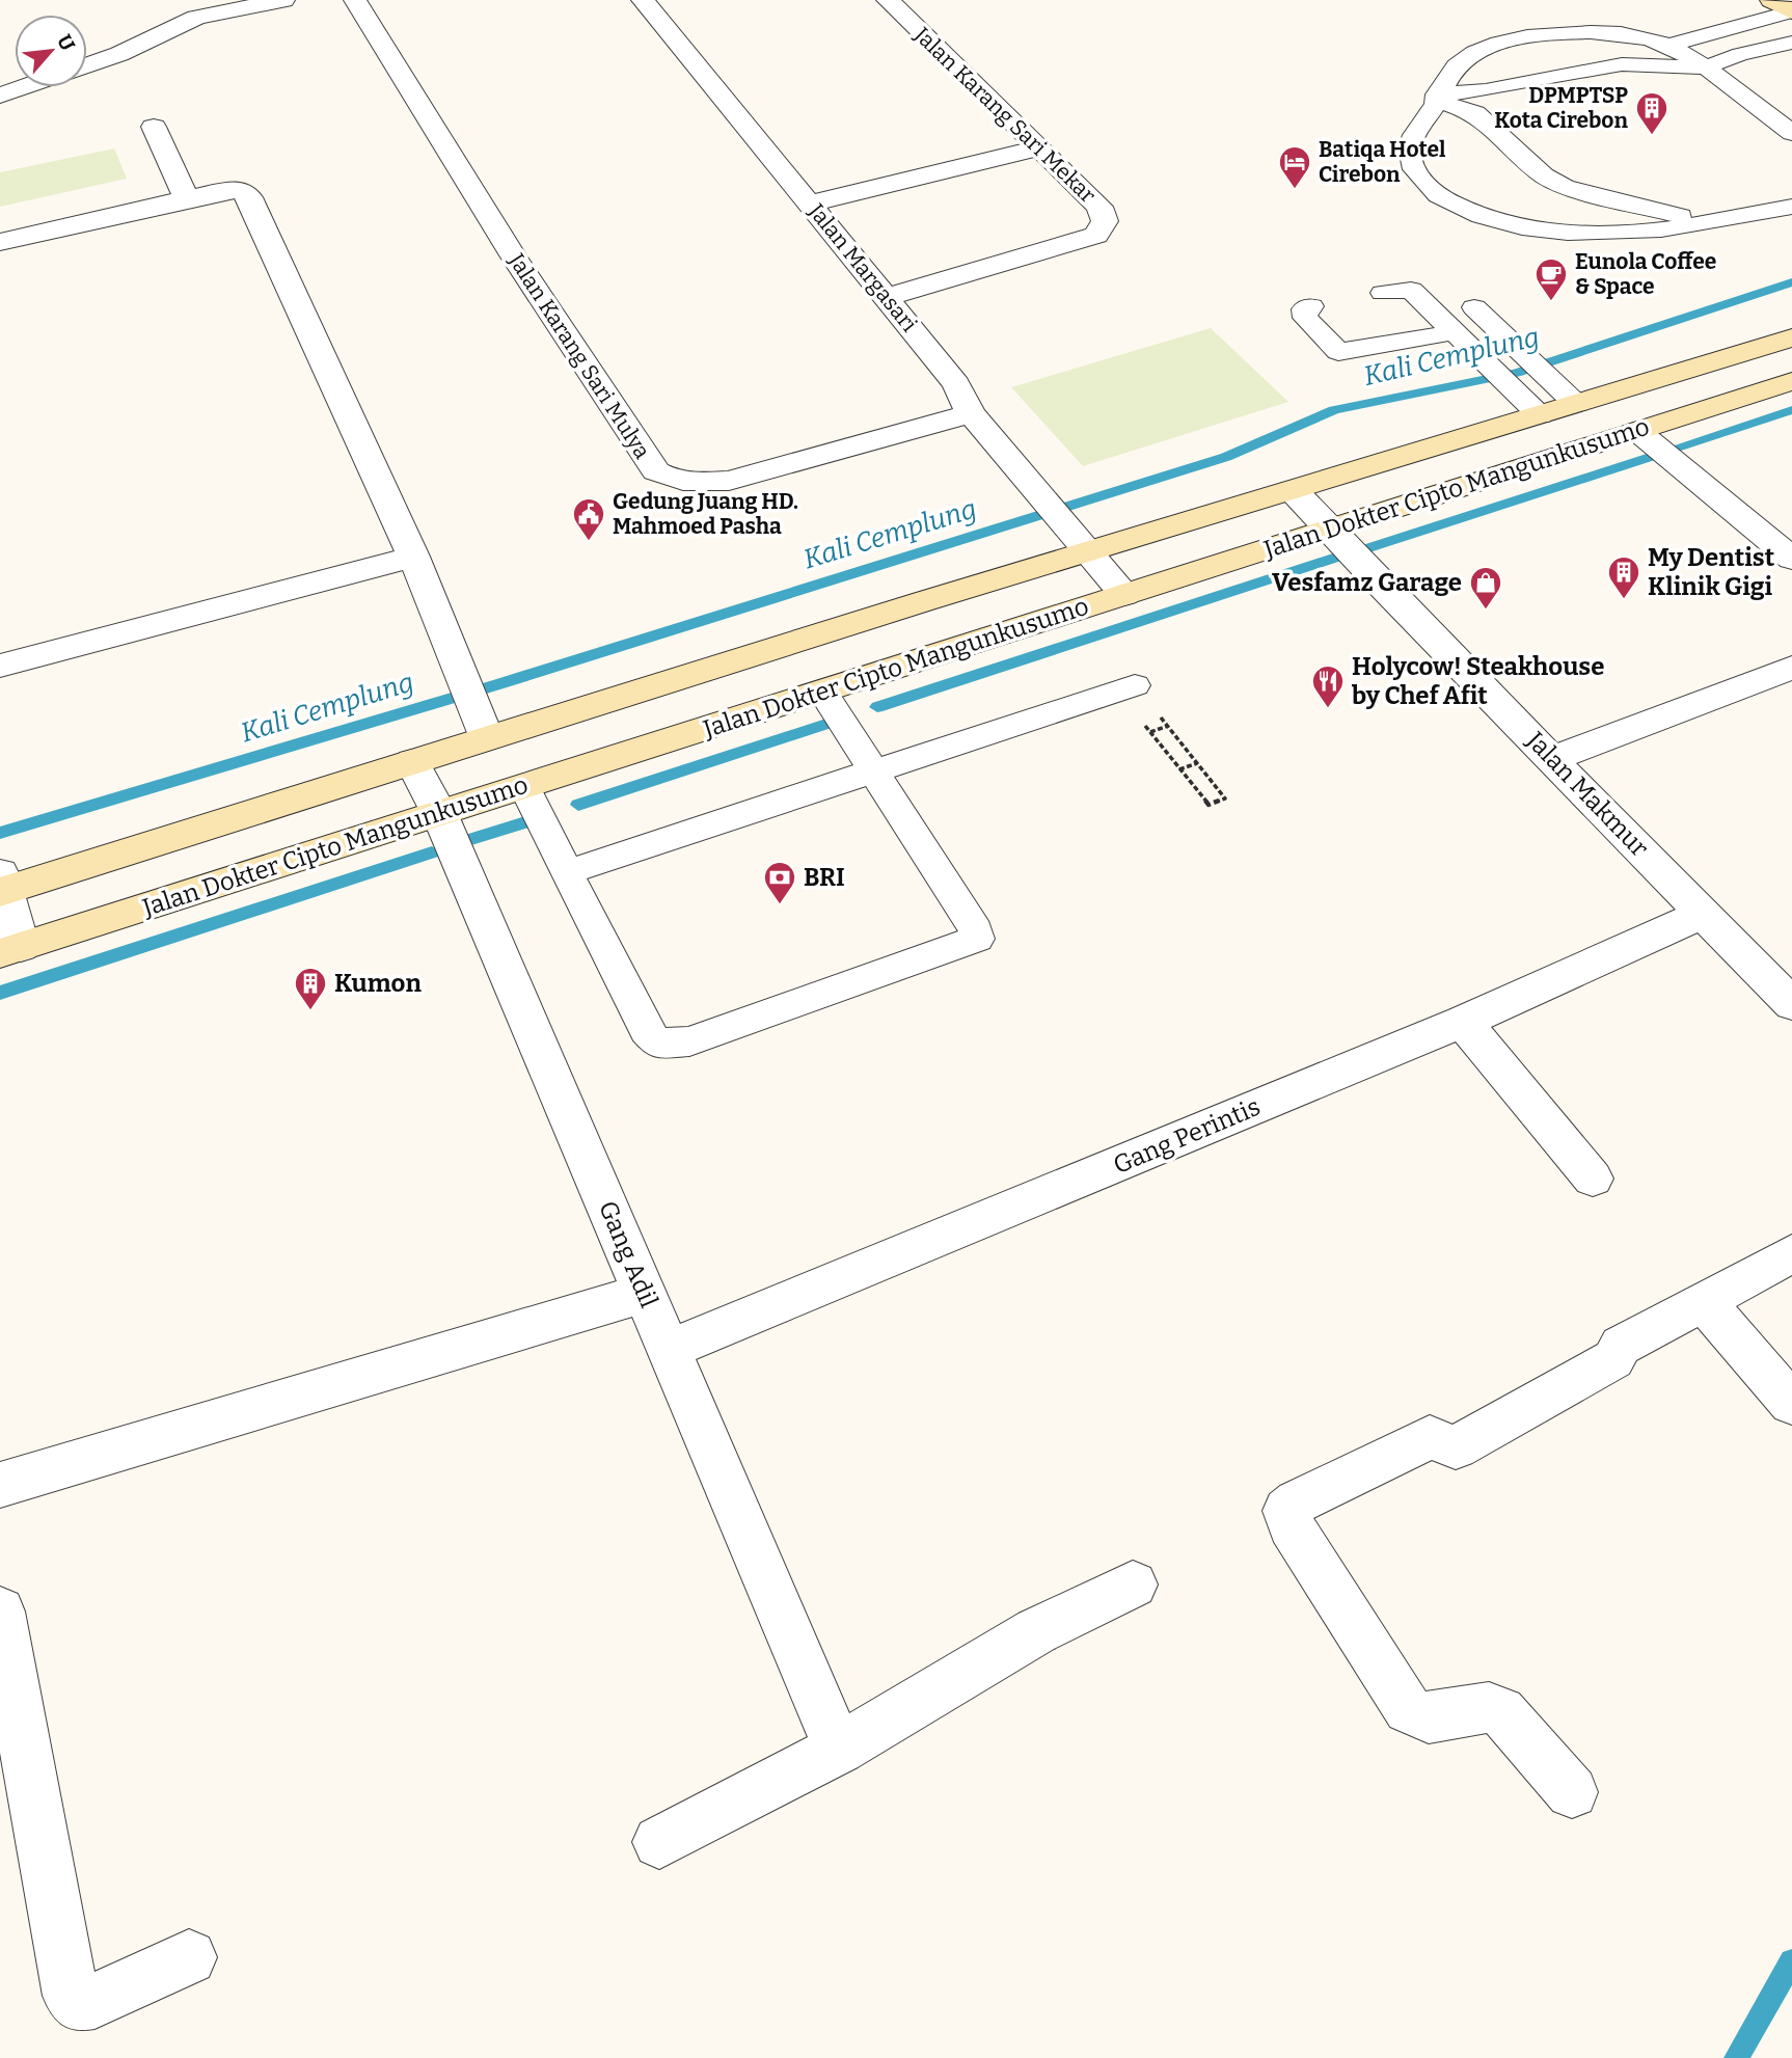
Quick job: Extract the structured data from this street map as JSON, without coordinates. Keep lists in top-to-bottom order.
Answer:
{
  "streets": {
    "main road": ["Jalan Dokter Cipto Mangunkusumo"],
    "street": [
      "Jalan Karang Sari Mekar",
      "Jalan Margasari",
      "Jalan Karang Sari Mulya",
      "Jalan Makmur",
      "Gang Perintis",
      "Gang Adil"
    ]
  },
  "crossings": [
    ["Jalan Karang Sari Mekar", "Jalan Margasari"],
    ["Jalan Margasari", "Jalan Karang Sari Mulya"],
    ["Jalan Margasari", "Jalan Dokter Cipto Mangunkusumo"],
    ["Jalan Dokter Cipto Mangunkusumo", "Jalan Makmur"],
    ["Jalan Dokter Cipto Mangunkusumo", "Gang Adil"],
    ["Jalan Makmur", "Gang Perintis"],
    ["Gang Perintis", "Gang Adil"]
  ],
  "water": ["Kali Cemplung"],
  "places": {
    "building": ["DPMPTSP Kota Cirebon", "My Dentist Klinik Gigi", "Kumon"],
    "hotel": ["Batiqa Hotel Cirebon"],
    "cafe": ["Eunola Coffee & Space"],
    "public building": ["Gedung Juang HD. Mahmoed Pasha"],
    "shop": ["Vesfamz Garage"],
    "restaurant": ["Holycow! Steakhouse by Chef Afit"],
    "bank": ["BRI"]
  },
  "north": "top right"
}
